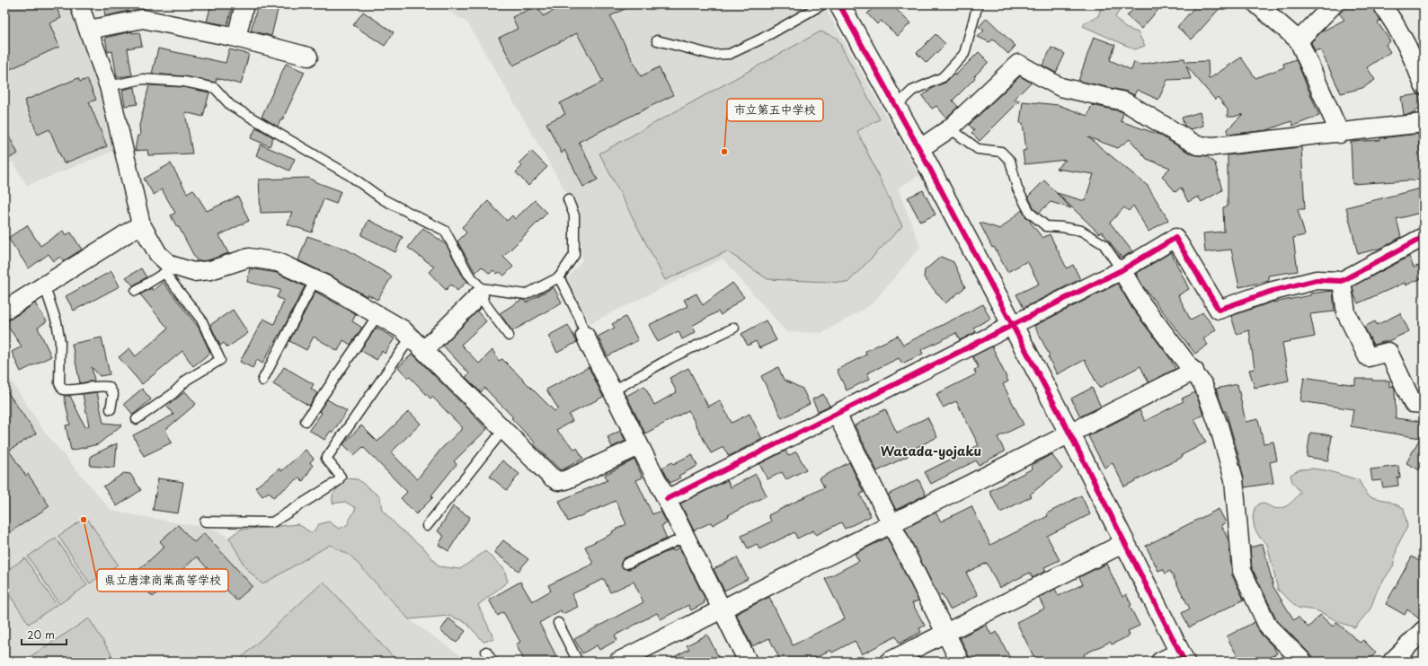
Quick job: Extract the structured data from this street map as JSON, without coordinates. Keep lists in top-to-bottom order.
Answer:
{
  "districts": ["Watada-yojaku"],
  "places": ["市立第五中学校", "県立唐津商業高等学校"],
  "scale_bar": "20 m"
}
